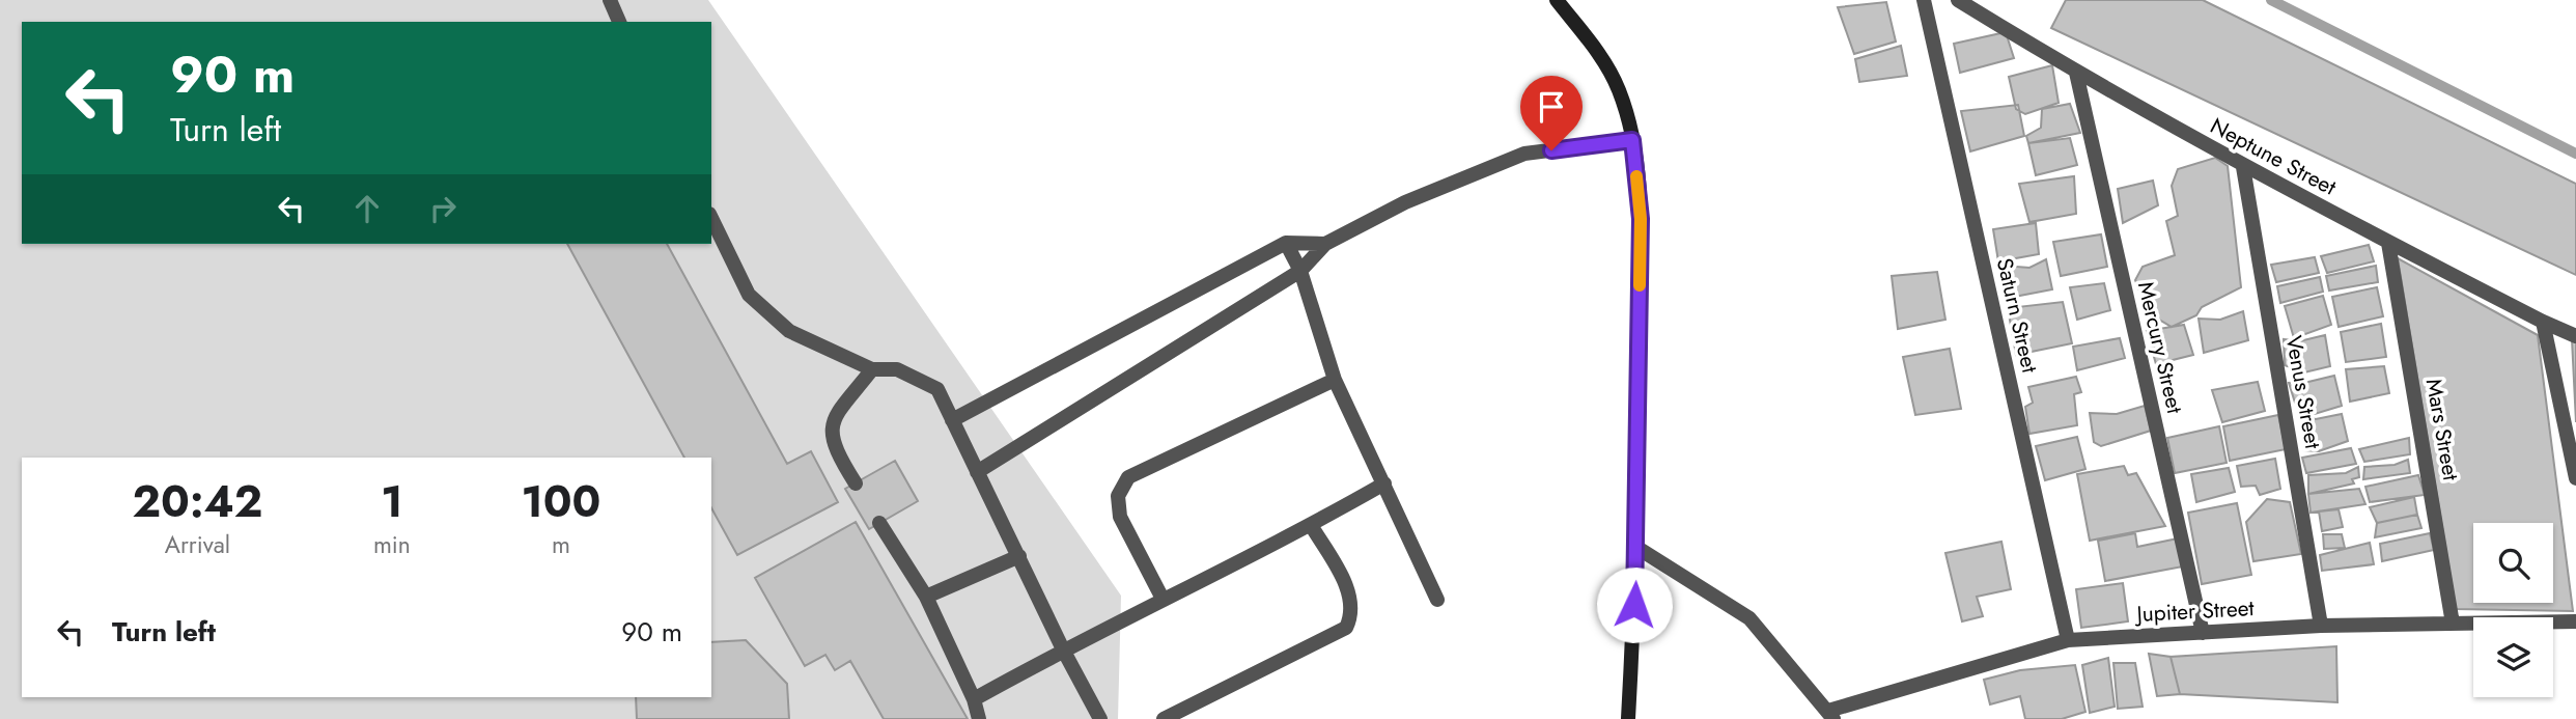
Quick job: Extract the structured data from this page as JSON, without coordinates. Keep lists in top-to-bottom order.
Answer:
{
  "streets": {
    "street": [
      "Neptune Street",
      "Saturn Street",
      "Mercury Street",
      "Venus Street",
      "Mars Street",
      "Jupiter Street"
    ]
  },
  "crossings": [
    ["Neptune Street", "Mercury Street"],
    ["Neptune Street", "Venus Street"],
    ["Neptune Street", "Mars Street"],
    ["Saturn Street", "Jupiter Street"],
    ["Mercury Street", "Jupiter Street"],
    ["Venus Street", "Jupiter Street"],
    ["Mars Street", "Jupiter Street"]
  ],
  "page": {
    "turn": ["90 m", "Turn left"],
    "eta": [
      "20:42",
      "Arrival",
      "1",
      "min",
      "100",
      "m"
    ],
    "list": [
      {
        "name": "Turn left",
        "value": "90 m"
      }
    ]
  }
}
